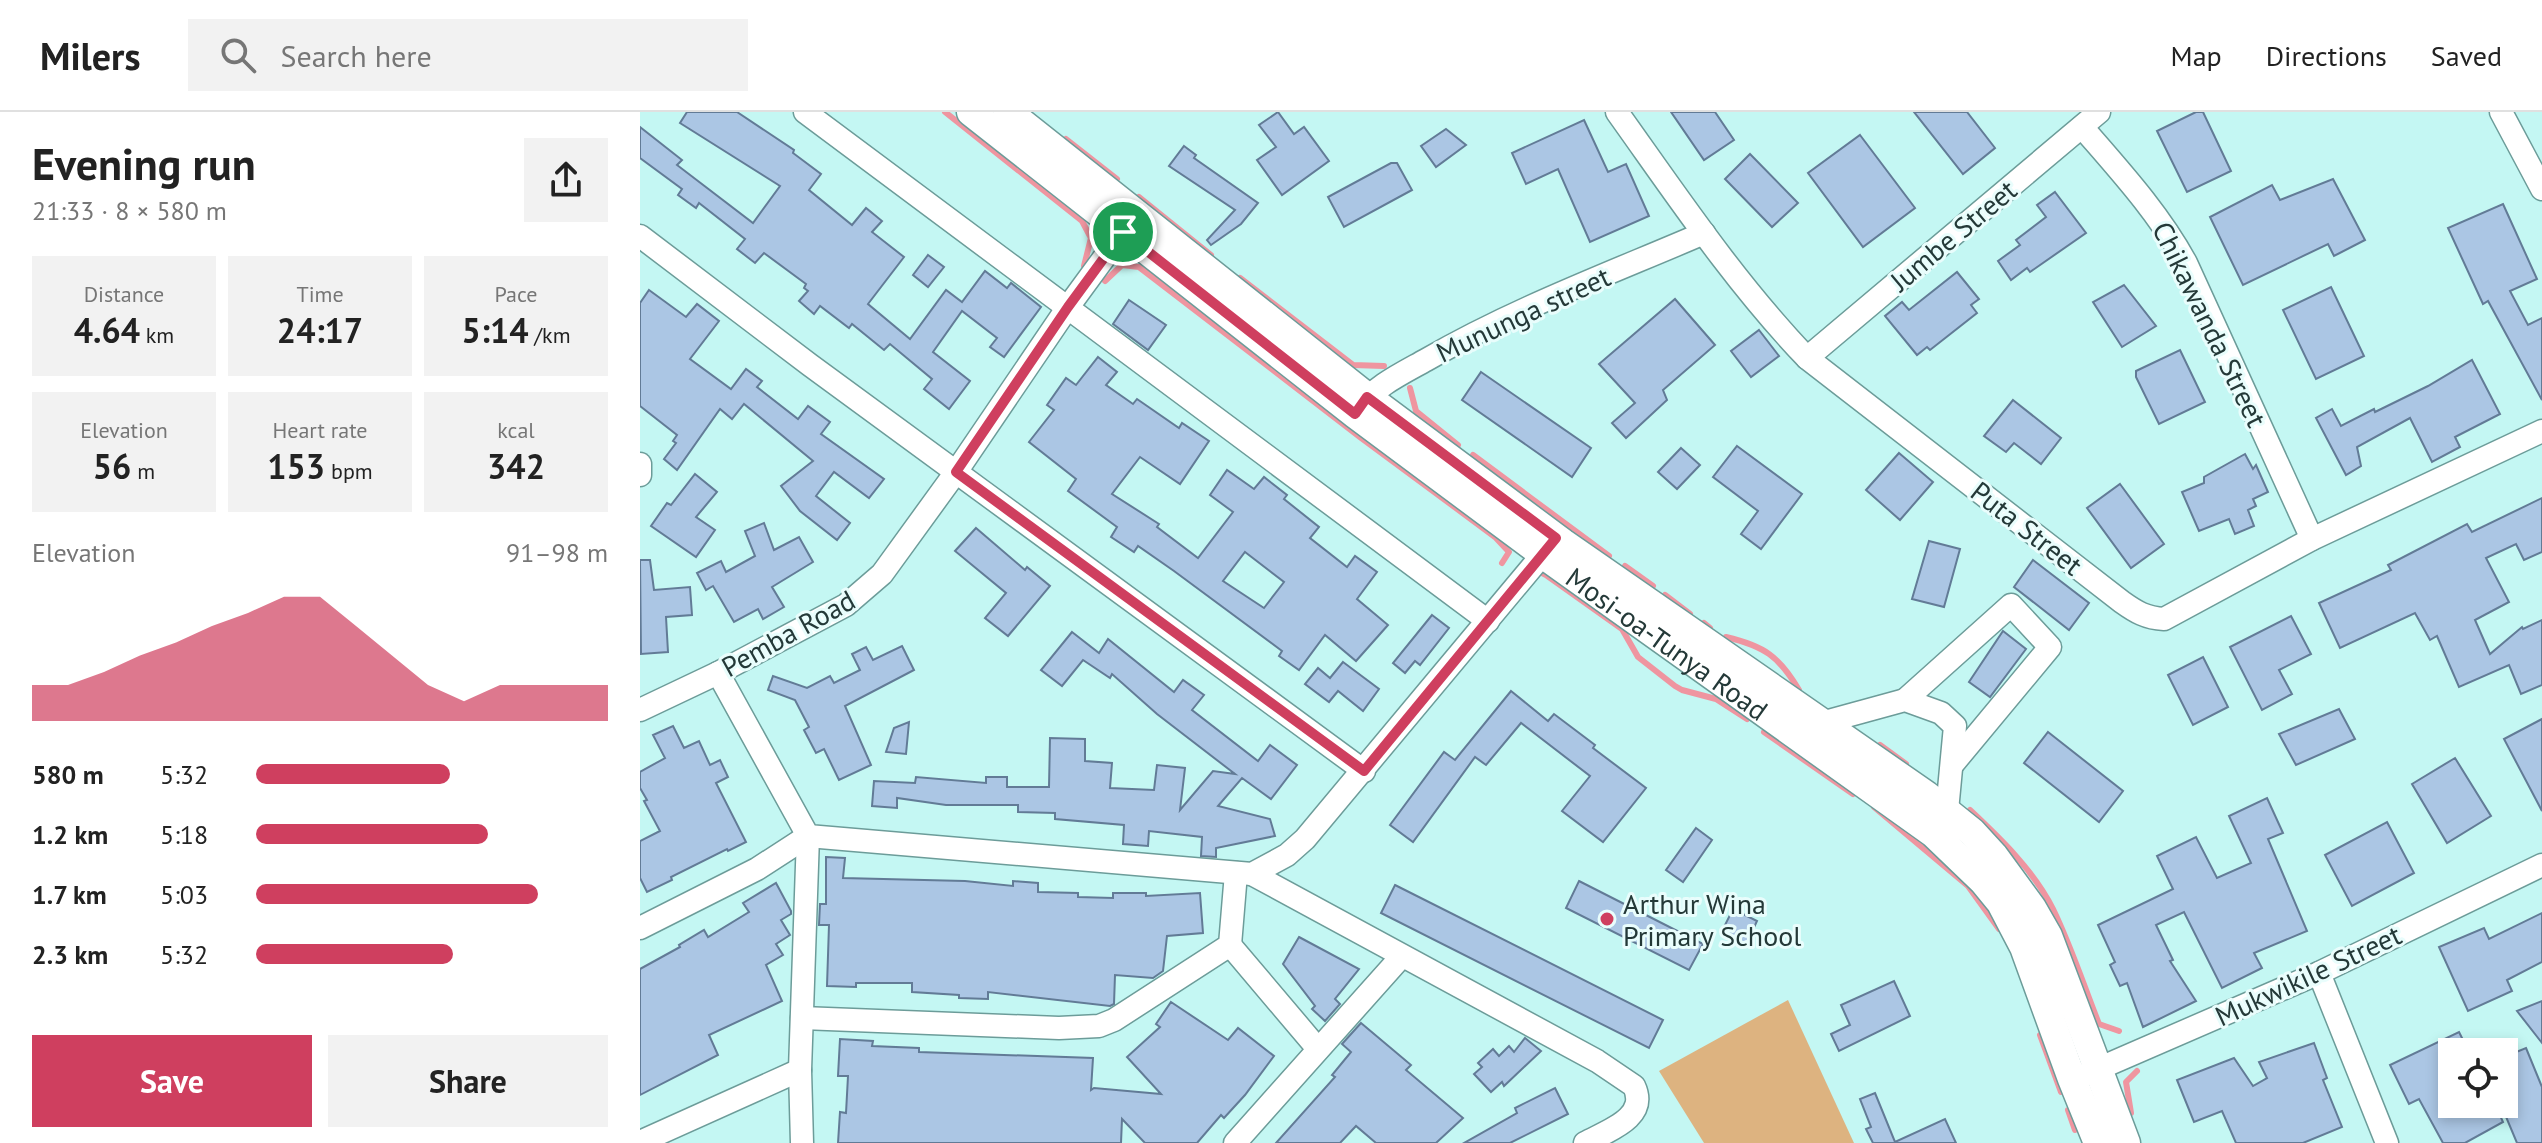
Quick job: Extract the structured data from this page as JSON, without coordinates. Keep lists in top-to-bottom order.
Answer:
{
  "streets": {
    "main road": ["Mosi-oa-Tunya Road"],
    "street": [
      "Jumbe Street",
      "Mununga street",
      "Chikawanda Street",
      "Puta Street",
      "Pemba Road",
      "Mukwikile Street"
    ]
  },
  "crossings": [
    ["Jumbe Street", "Chikawanda Street"],
    ["Jumbe Street", "Puta Street"],
    ["Mununga street", "Puta Street"],
    ["Mununga street", "Mosi-oa-Tunya Road"],
    ["Chikawanda Street", "Puta Street"],
    ["Pemba Road", "Mosi-oa-Tunya Road"],
    ["Mosi-oa-Tunya Road", "Mukwikile Street"]
  ],
  "places": ["Arthur Wina Primary School"],
  "page": {
    "header": "Milers",
    "search": "Search here",
    "nav": ["Map", "Directions", "Saved"],
    "heading": ["Evening run", "21:33 · 8 × 580 m"],
    "stats": [
      ["Distance", "4.64 km"],
      ["Time", "24:17"],
      ["Pace", "5:14 /km"],
      ["Elevation", "56 m"],
      ["Heart rate", "153 bpm"],
      ["kcal", "342"]
    ],
    "chart": ["Elevation", "91–98 m"],
    "list": [
      {
        "name": "580 m",
        "note": "5:32"
      },
      {
        "name": "1.2 km",
        "note": "5:18"
      },
      {
        "name": "1.7 km",
        "note": "5:03"
      },
      {
        "name": "2.3 km",
        "note": "5:32"
      }
    ],
    "buttons": ["Save", "Share"]
  }
}
